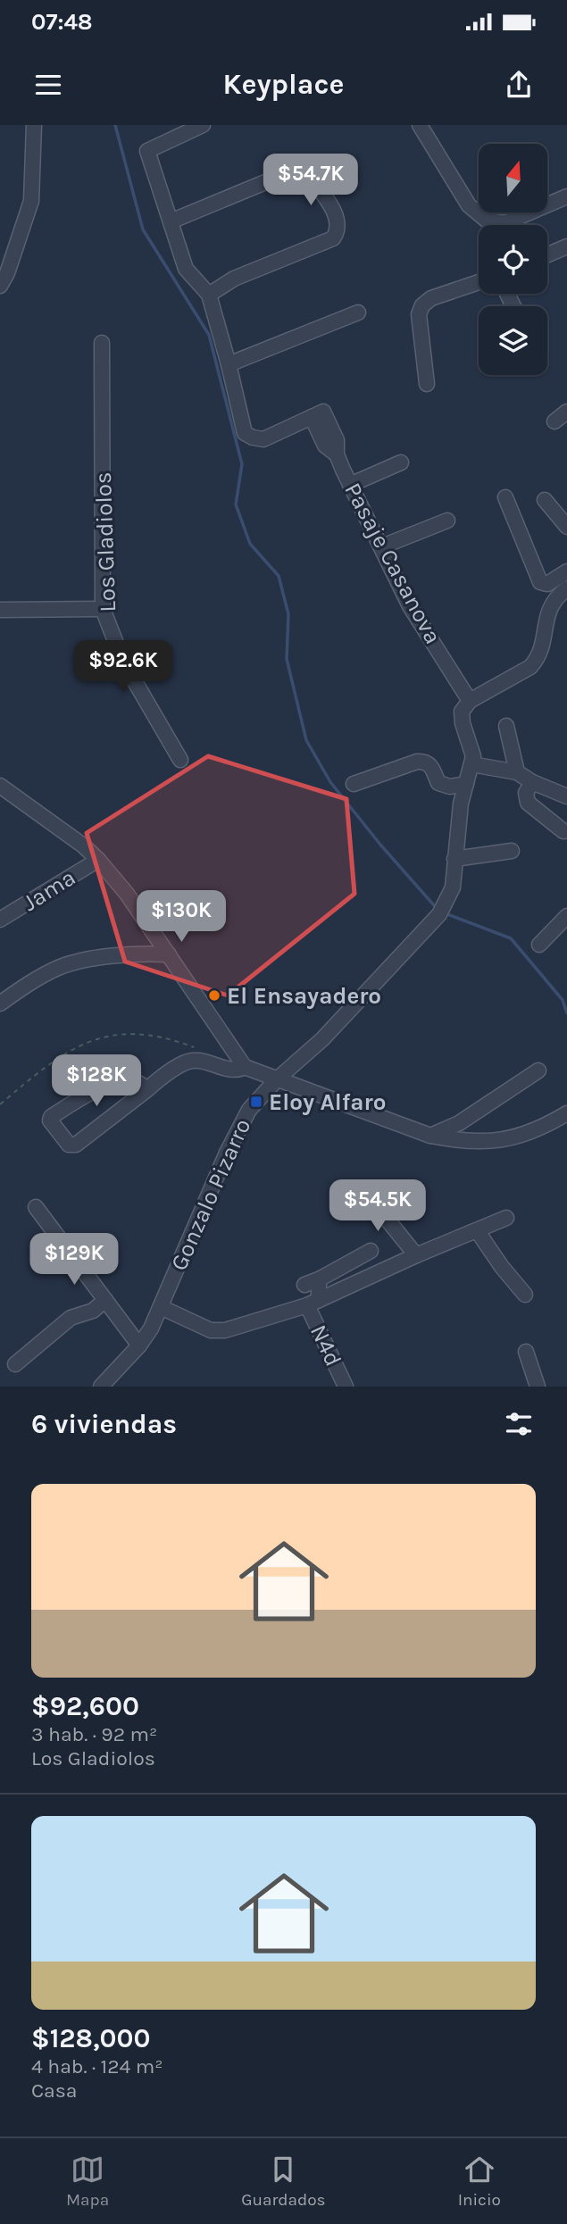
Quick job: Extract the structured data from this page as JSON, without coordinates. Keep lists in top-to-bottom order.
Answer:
{
  "streets": {
    "street": [
      "Los Gladiolos",
      "Pasaje Casanova",
      "Jama",
      "Gonzalo Pizarro",
      "N4d"
    ]
  },
  "crossings": [
    ["Pasaje Casanova", "Gonzalo Pizarro"]
  ],
  "places": {
    "other": ["El Ensayadero"],
    "transit": ["Eloy Alfaro"]
  },
  "north": "top",
  "page": {
    "status": "07:48",
    "header": "Keyplace",
    "price": [
      "$54.7K",
      "$92.6K",
      "$130K",
      "$128K",
      "$54.5K",
      "$129K"
    ],
    "heading": "6 viviendas",
    "list": [
      {
        "name": "$92,600",
        "note": "3 hab. · 92 m² · Los Gladiolos"
      },
      {
        "name": "$128,000",
        "note": "4 hab. · 124 m² · Casa"
      }
    ],
    "tabs": ["Mapa", "Guardados", "Inicio"]
  }
}
